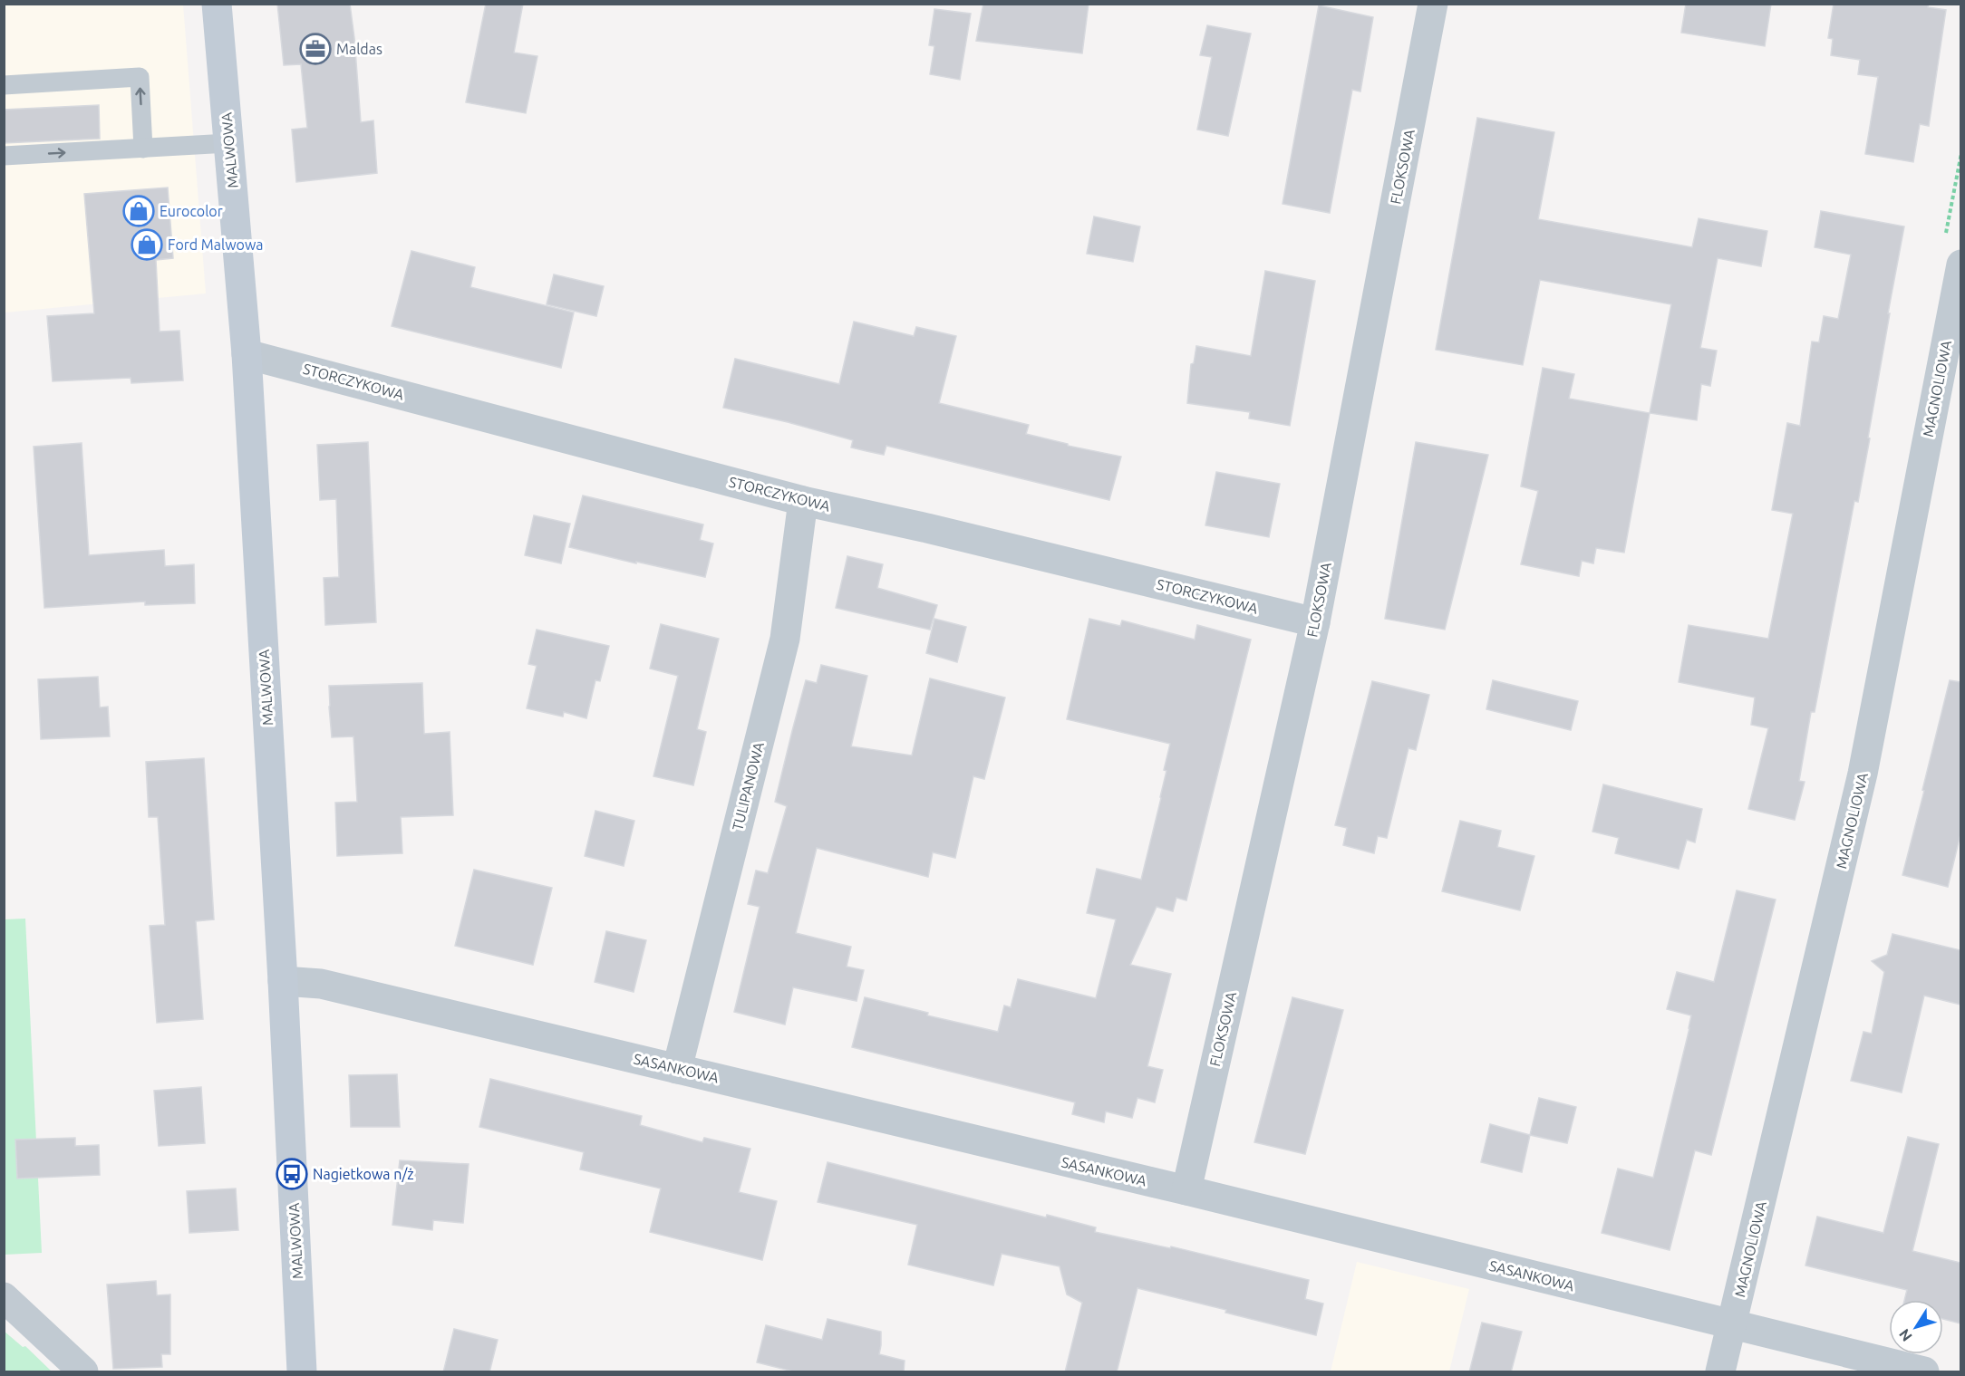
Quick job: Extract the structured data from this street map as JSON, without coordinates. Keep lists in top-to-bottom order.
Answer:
{
  "streets": {
    "street": [
      "MALWOWA",
      "FLOKSOWA",
      "STORCZYKOWA",
      "MAGNOLIOWA",
      "TULIPANOWA",
      "SASANKOWA"
    ]
  },
  "crossings": [
    ["MALWOWA", "STORCZYKOWA"],
    ["MALWOWA", "SASANKOWA"],
    ["FLOKSOWA", "STORCZYKOWA"],
    ["FLOKSOWA", "SASANKOWA"],
    ["STORCZYKOWA", "TULIPANOWA"],
    ["MAGNOLIOWA", "SASANKOWA"],
    ["TULIPANOWA", "SASANKOWA"]
  ],
  "places": {
    "office": ["Maldas"],
    "shop": ["Eurocolor", "Ford Malwowa"],
    "bus stop": ["Nagietkowa n/ż"]
  },
  "north": "bottom left"
}
